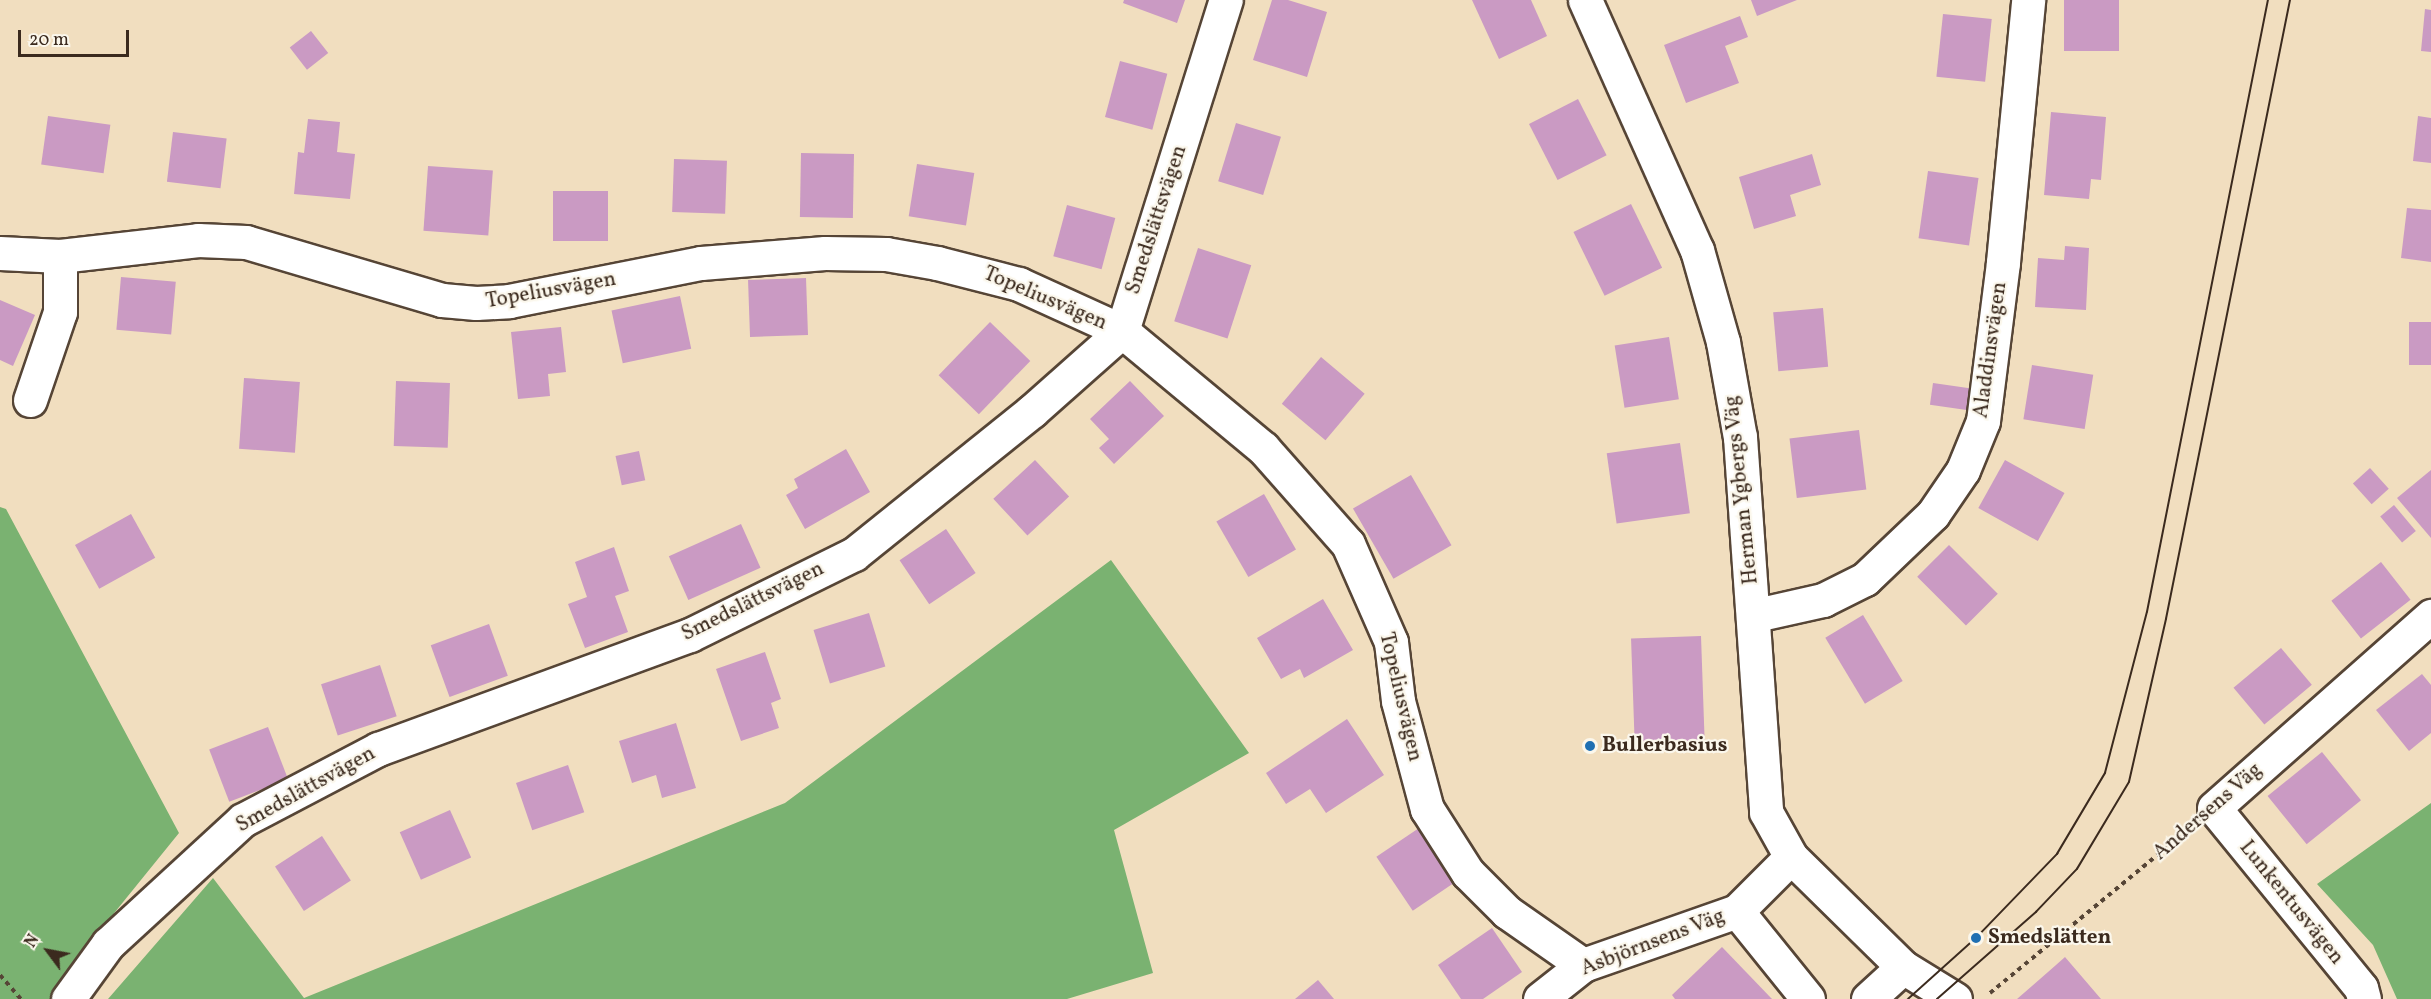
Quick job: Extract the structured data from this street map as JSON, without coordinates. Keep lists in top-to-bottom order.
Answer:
{
  "streets": {
    "street": [
      "Smedslättsvägen",
      "Topeliusvägen",
      "Aladdinsvägen",
      "Herman Ygbergs Väg",
      "Andersens Väg",
      "Lunkentusvägen",
      "Asbjörnsens Väg"
    ]
  },
  "crossings": [
    ["Smedslättsvägen", "Topeliusvägen"],
    ["Topeliusvägen", "Asbjörnsens Väg"],
    ["Aladdinsvägen", "Herman Ygbergs Väg"],
    ["Andersens Väg", "Lunkentusvägen"]
  ],
  "places": ["Bullerbasius", "Smedslätten"],
  "scale_bar": "20 m",
  "north": "top left"
}
